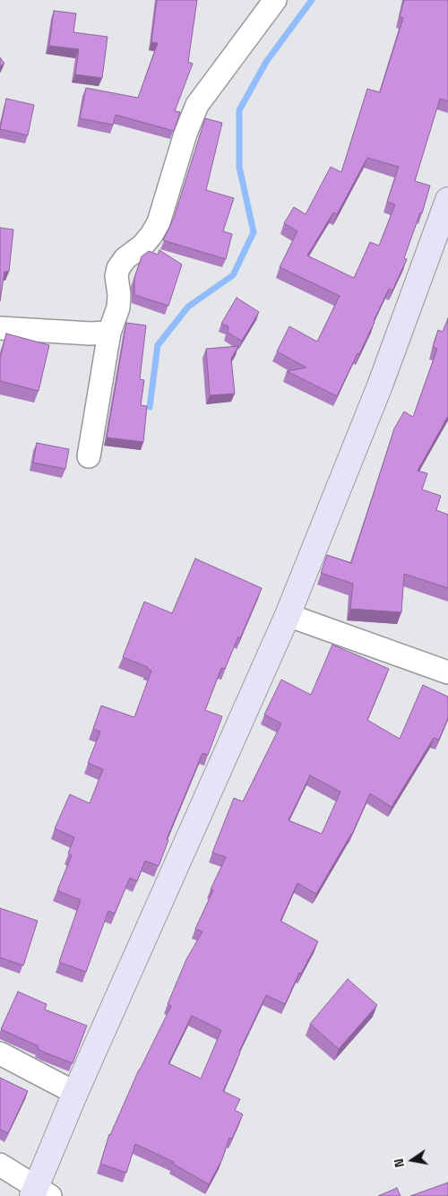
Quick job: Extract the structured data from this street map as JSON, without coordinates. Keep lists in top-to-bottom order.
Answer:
{
  "north": "left"
}
